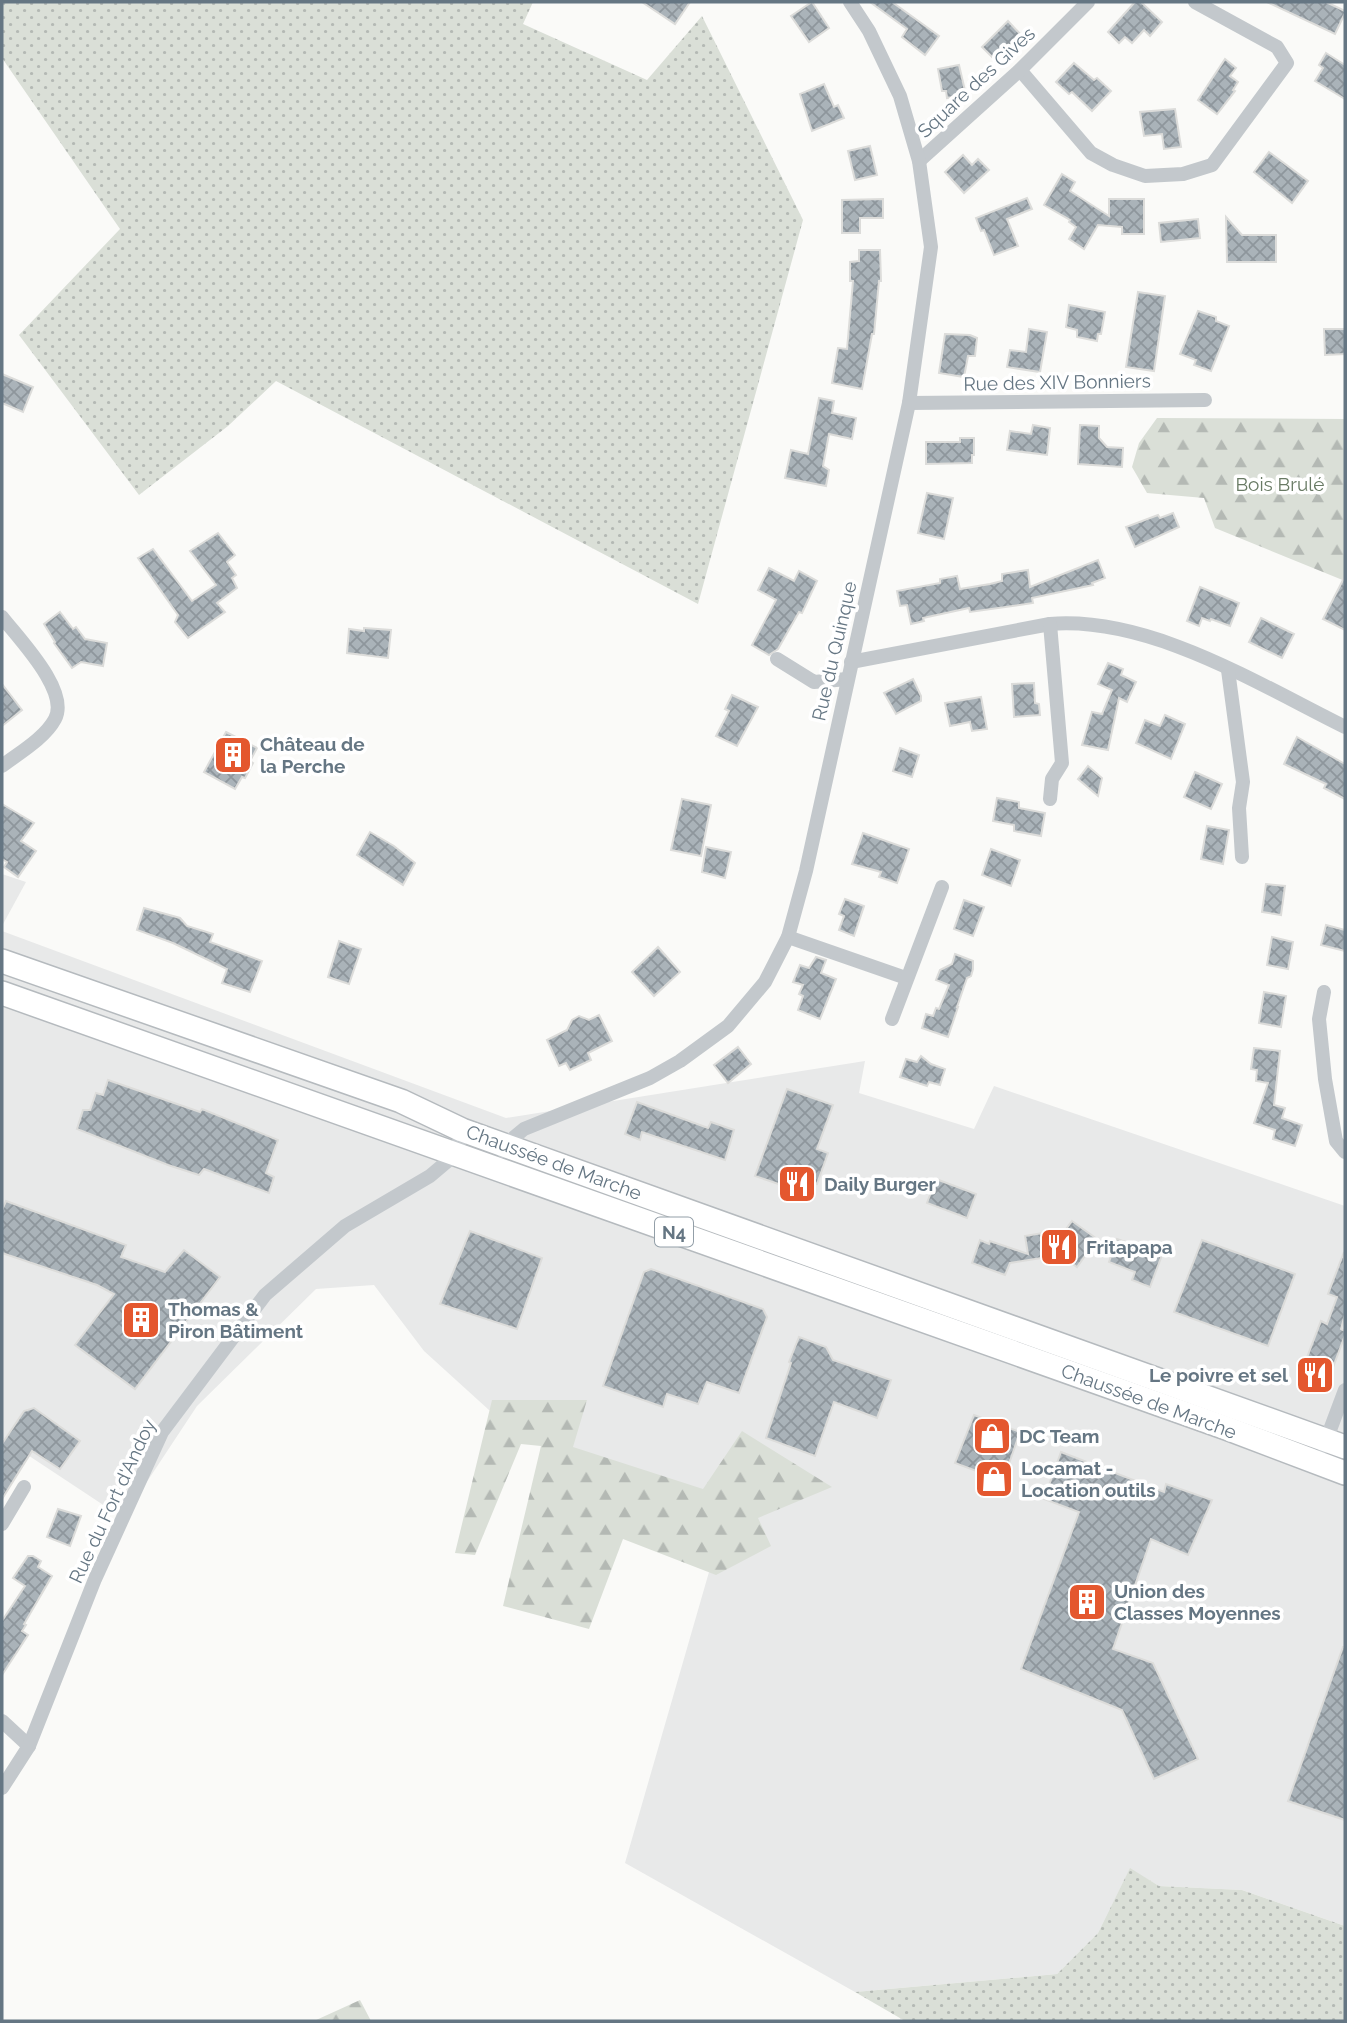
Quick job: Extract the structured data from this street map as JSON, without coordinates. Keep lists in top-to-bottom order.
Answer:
{
  "streets": {
    "main road": ["Chaussée de Marche", "N4"],
    "street": [
      "Square des Gives",
      "Rue des XIV Bonniers",
      "Rue du Quinque",
      "Rue du Fort d'Andoy"
    ]
  },
  "crossings": [
    ["Square des Gives", "Rue du Quinque"],
    ["Rue des XIV Bonniers", "Rue du Quinque"],
    ["Rue du Quinque", "Chaussée de Marche"],
    ["Chaussée de Marche", "Rue du Fort d'Andoy"]
  ],
  "parks": ["Bois Brulé"],
  "places": {
    "building": ["Château de la Perche", "Thomas & Piron Bâtiment", "Union des Classes Moyennes"],
    "restaurant": ["Daily Burger", "Fritapapa", "Le poivre et sel"],
    "shop": ["DC Team", "Locamat - Location outils"]
  }
}
